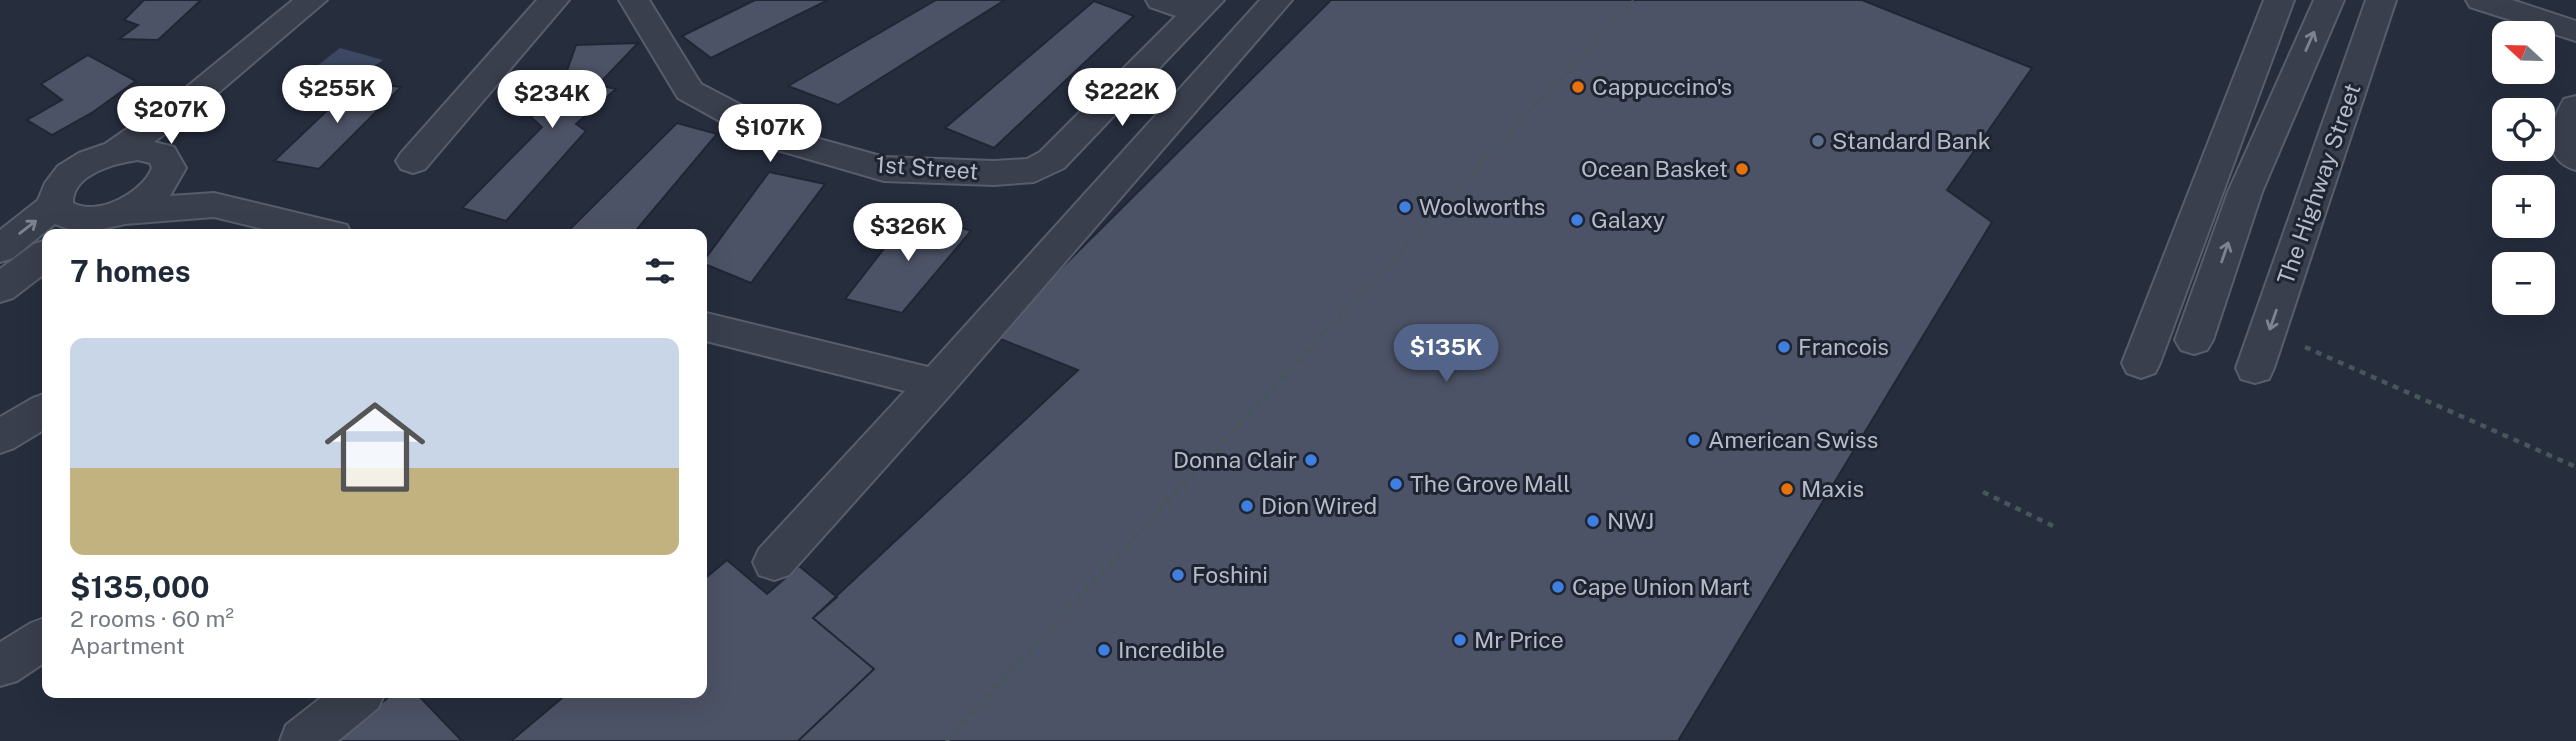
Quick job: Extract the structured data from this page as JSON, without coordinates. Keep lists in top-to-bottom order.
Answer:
{
  "streets": {
    "street": ["1st Street", "The Highway Street"]
  },
  "places": [
    "Cappuccino's",
    "Standard Bank",
    "Ocean Basket",
    "Woolworths",
    "Galaxy",
    "Francois",
    "American Swiss",
    "Donna Clair",
    "The Grove Mall",
    "Maxis",
    "Dion Wired",
    "NWJ",
    "Foshini",
    "Cape Union Mart",
    "Mr Price",
    "Incredible"
  ],
  "north": "left",
  "page": {
    "map_buttons": ["+", "−"],
    "price": [
      "$255K",
      "$222K",
      "$234K",
      "$207K",
      "$107K",
      "$326K",
      "$135K"
    ],
    "heading": "7 homes",
    "list": [
      {
        "name": "$135,000",
        "note": "2 rooms · 60 m² · Apartment"
      }
    ]
  }
}
